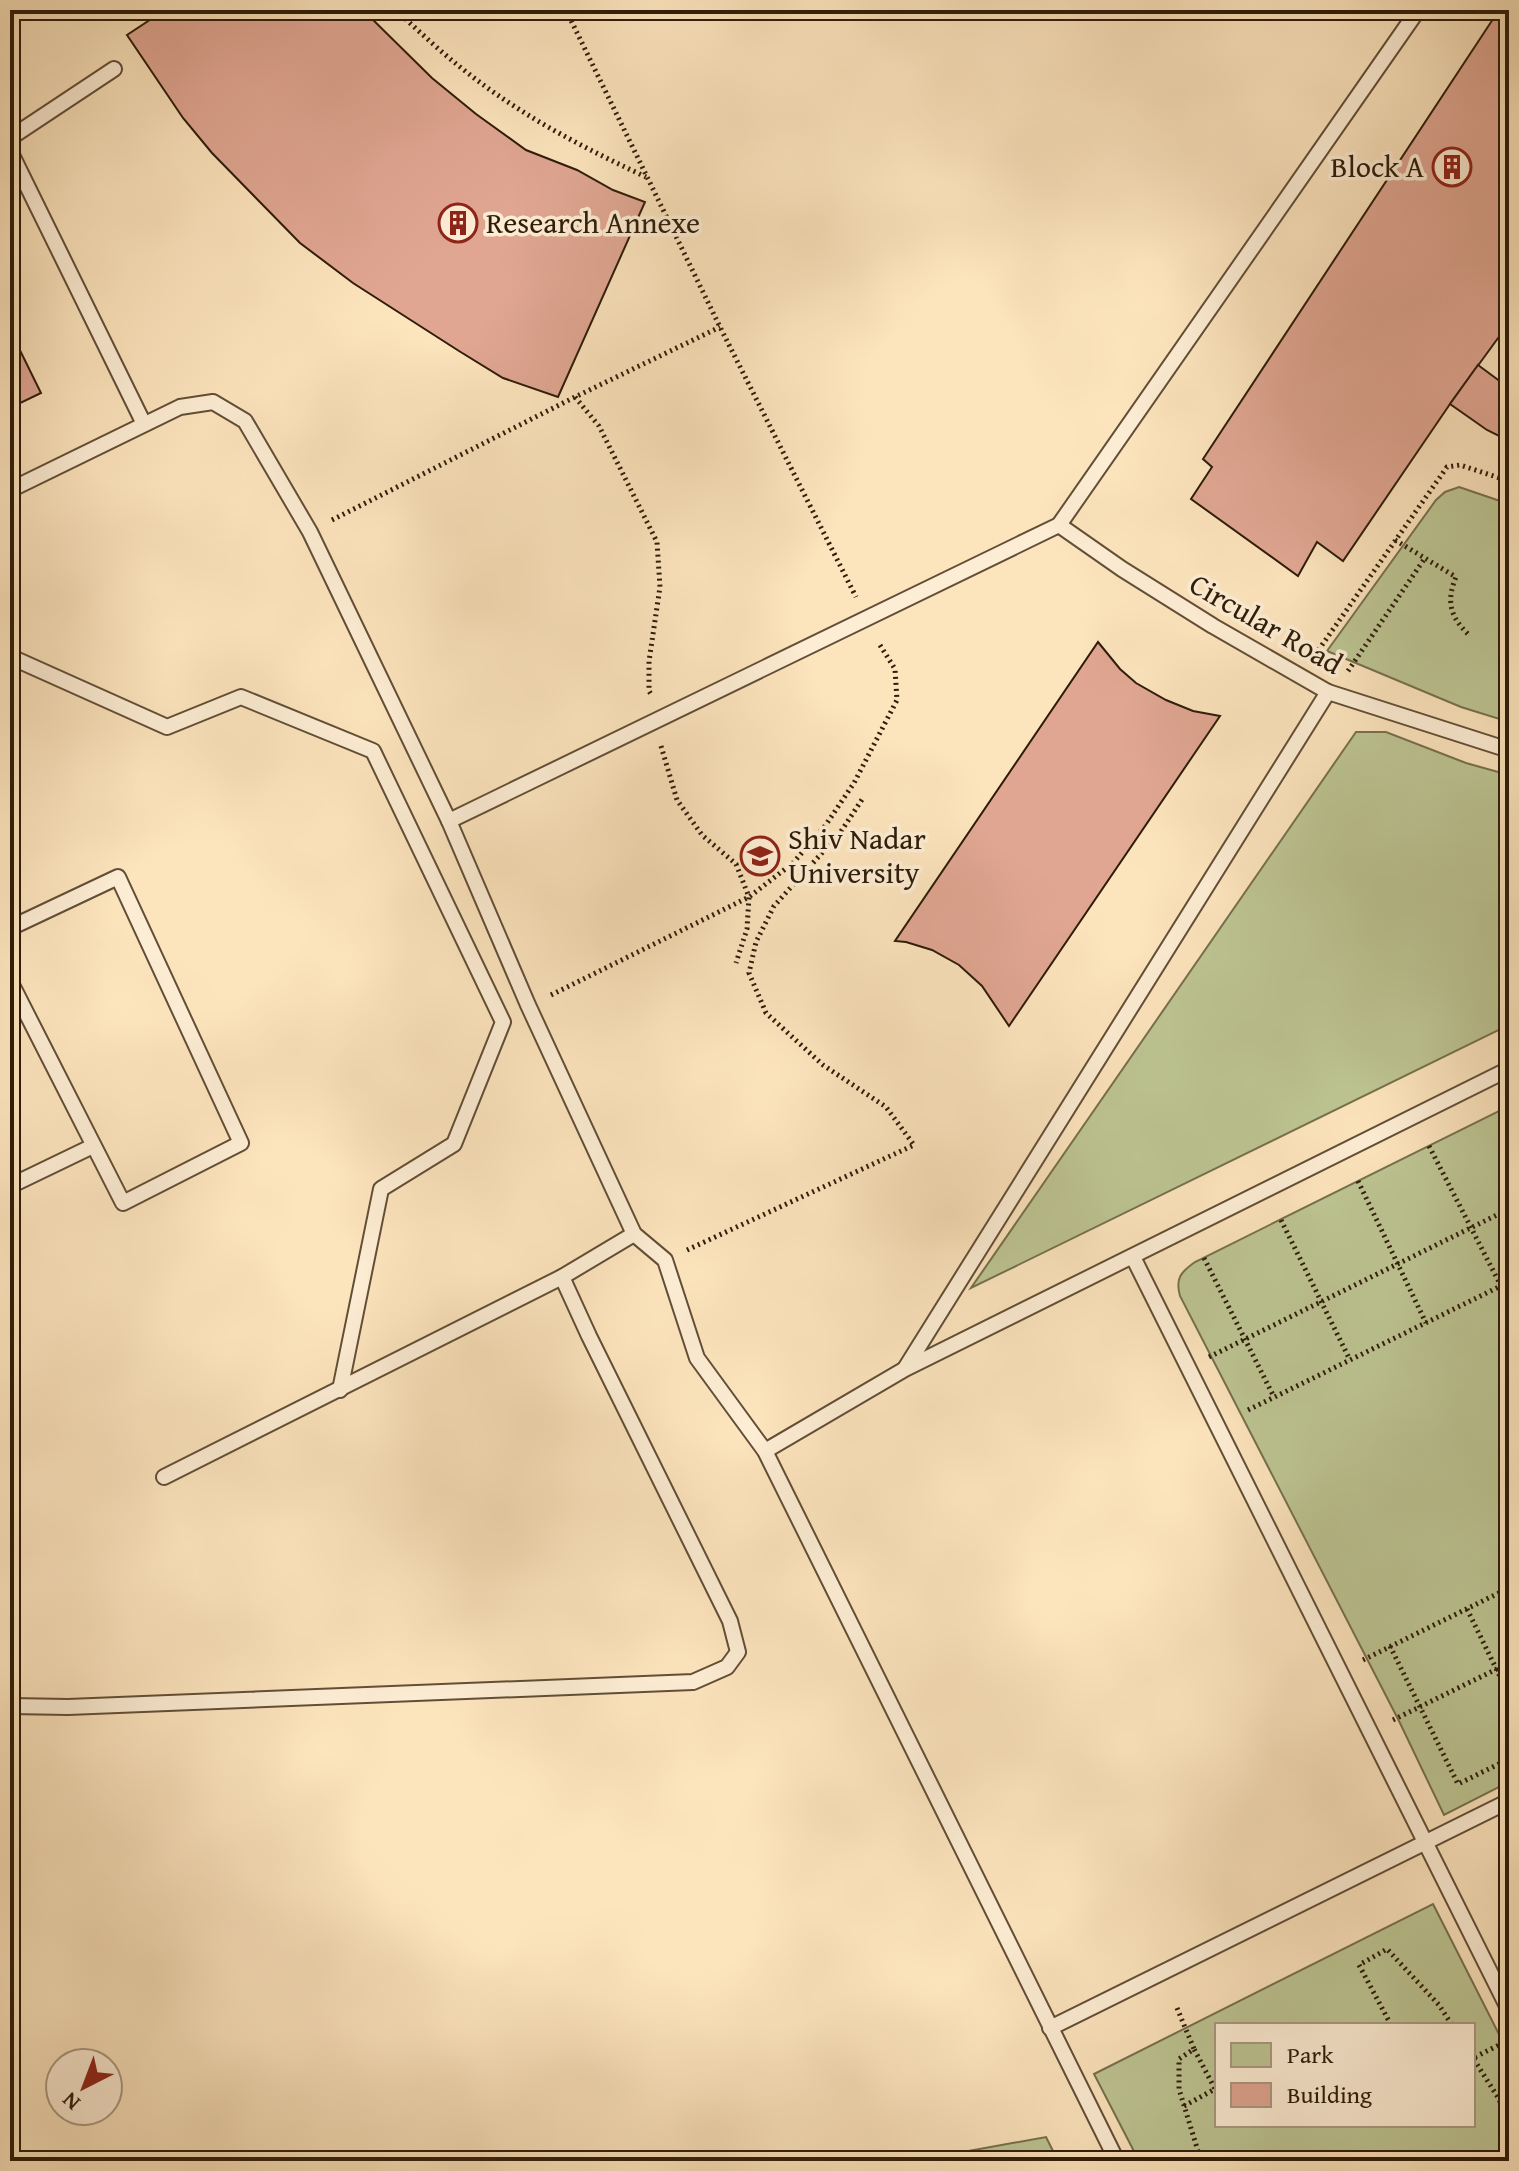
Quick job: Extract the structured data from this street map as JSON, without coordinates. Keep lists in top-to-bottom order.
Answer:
{
  "streets": {
    "lane": ["Circular Road"]
  },
  "places": {
    "building": ["Block A", "Research Annexe"],
    "school or university": ["Shiv Nadar University"]
  },
  "legend": ["Park", "Building"],
  "north": "bottom left"
}
